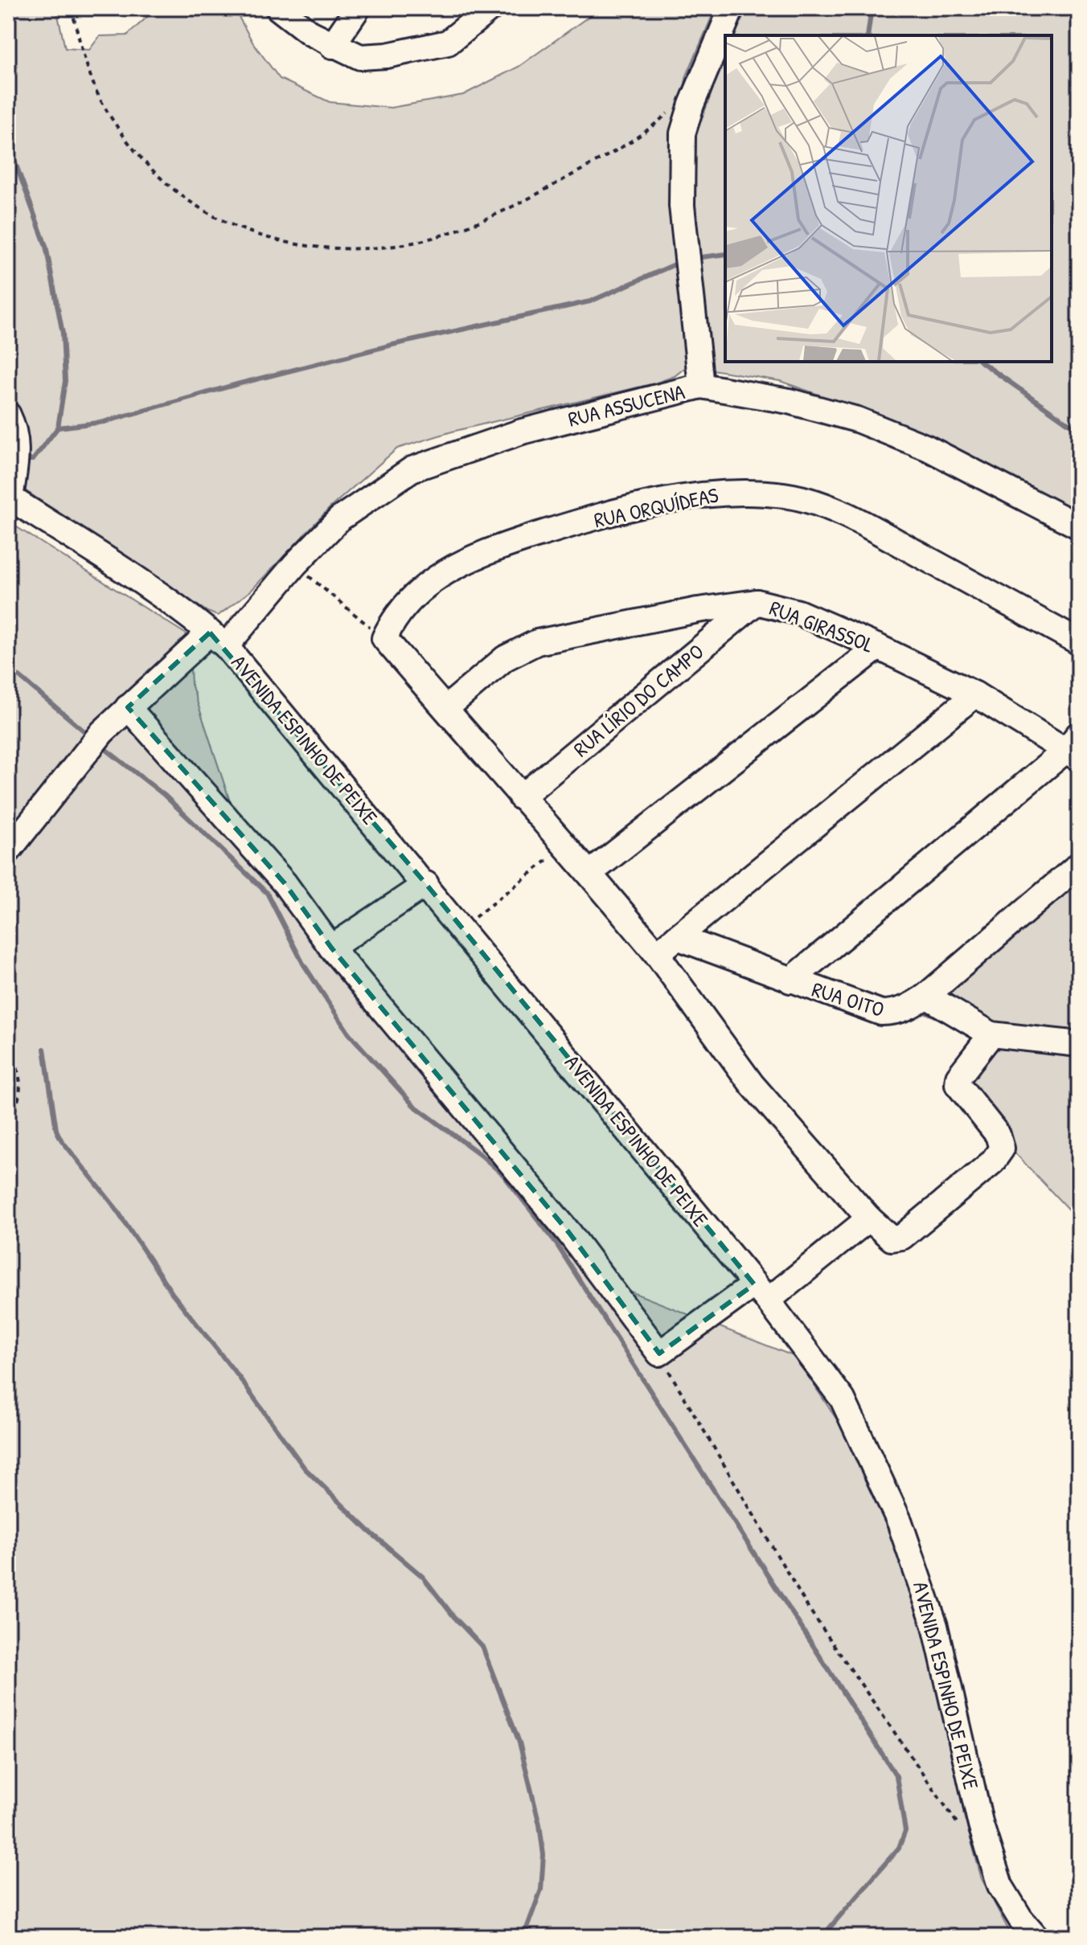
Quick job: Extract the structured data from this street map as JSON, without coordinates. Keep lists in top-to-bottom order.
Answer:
{
  "streets": {
    "street": [
      "RUA ASSUCENA",
      "RUA ORQUÍDEAS",
      "RUA GIRASSOL",
      "RUA LÍRIO DO CAMPO",
      "AVENIDA ESPINHO DE PEIXE",
      "RUA OITO"
    ]
  },
  "crossings": [
    ["RUA ASSUCENA", "AVENIDA ESPINHO DE PEIXE"],
    ["RUA GIRASSOL", "RUA LÍRIO DO CAMPO"]
  ]
}
